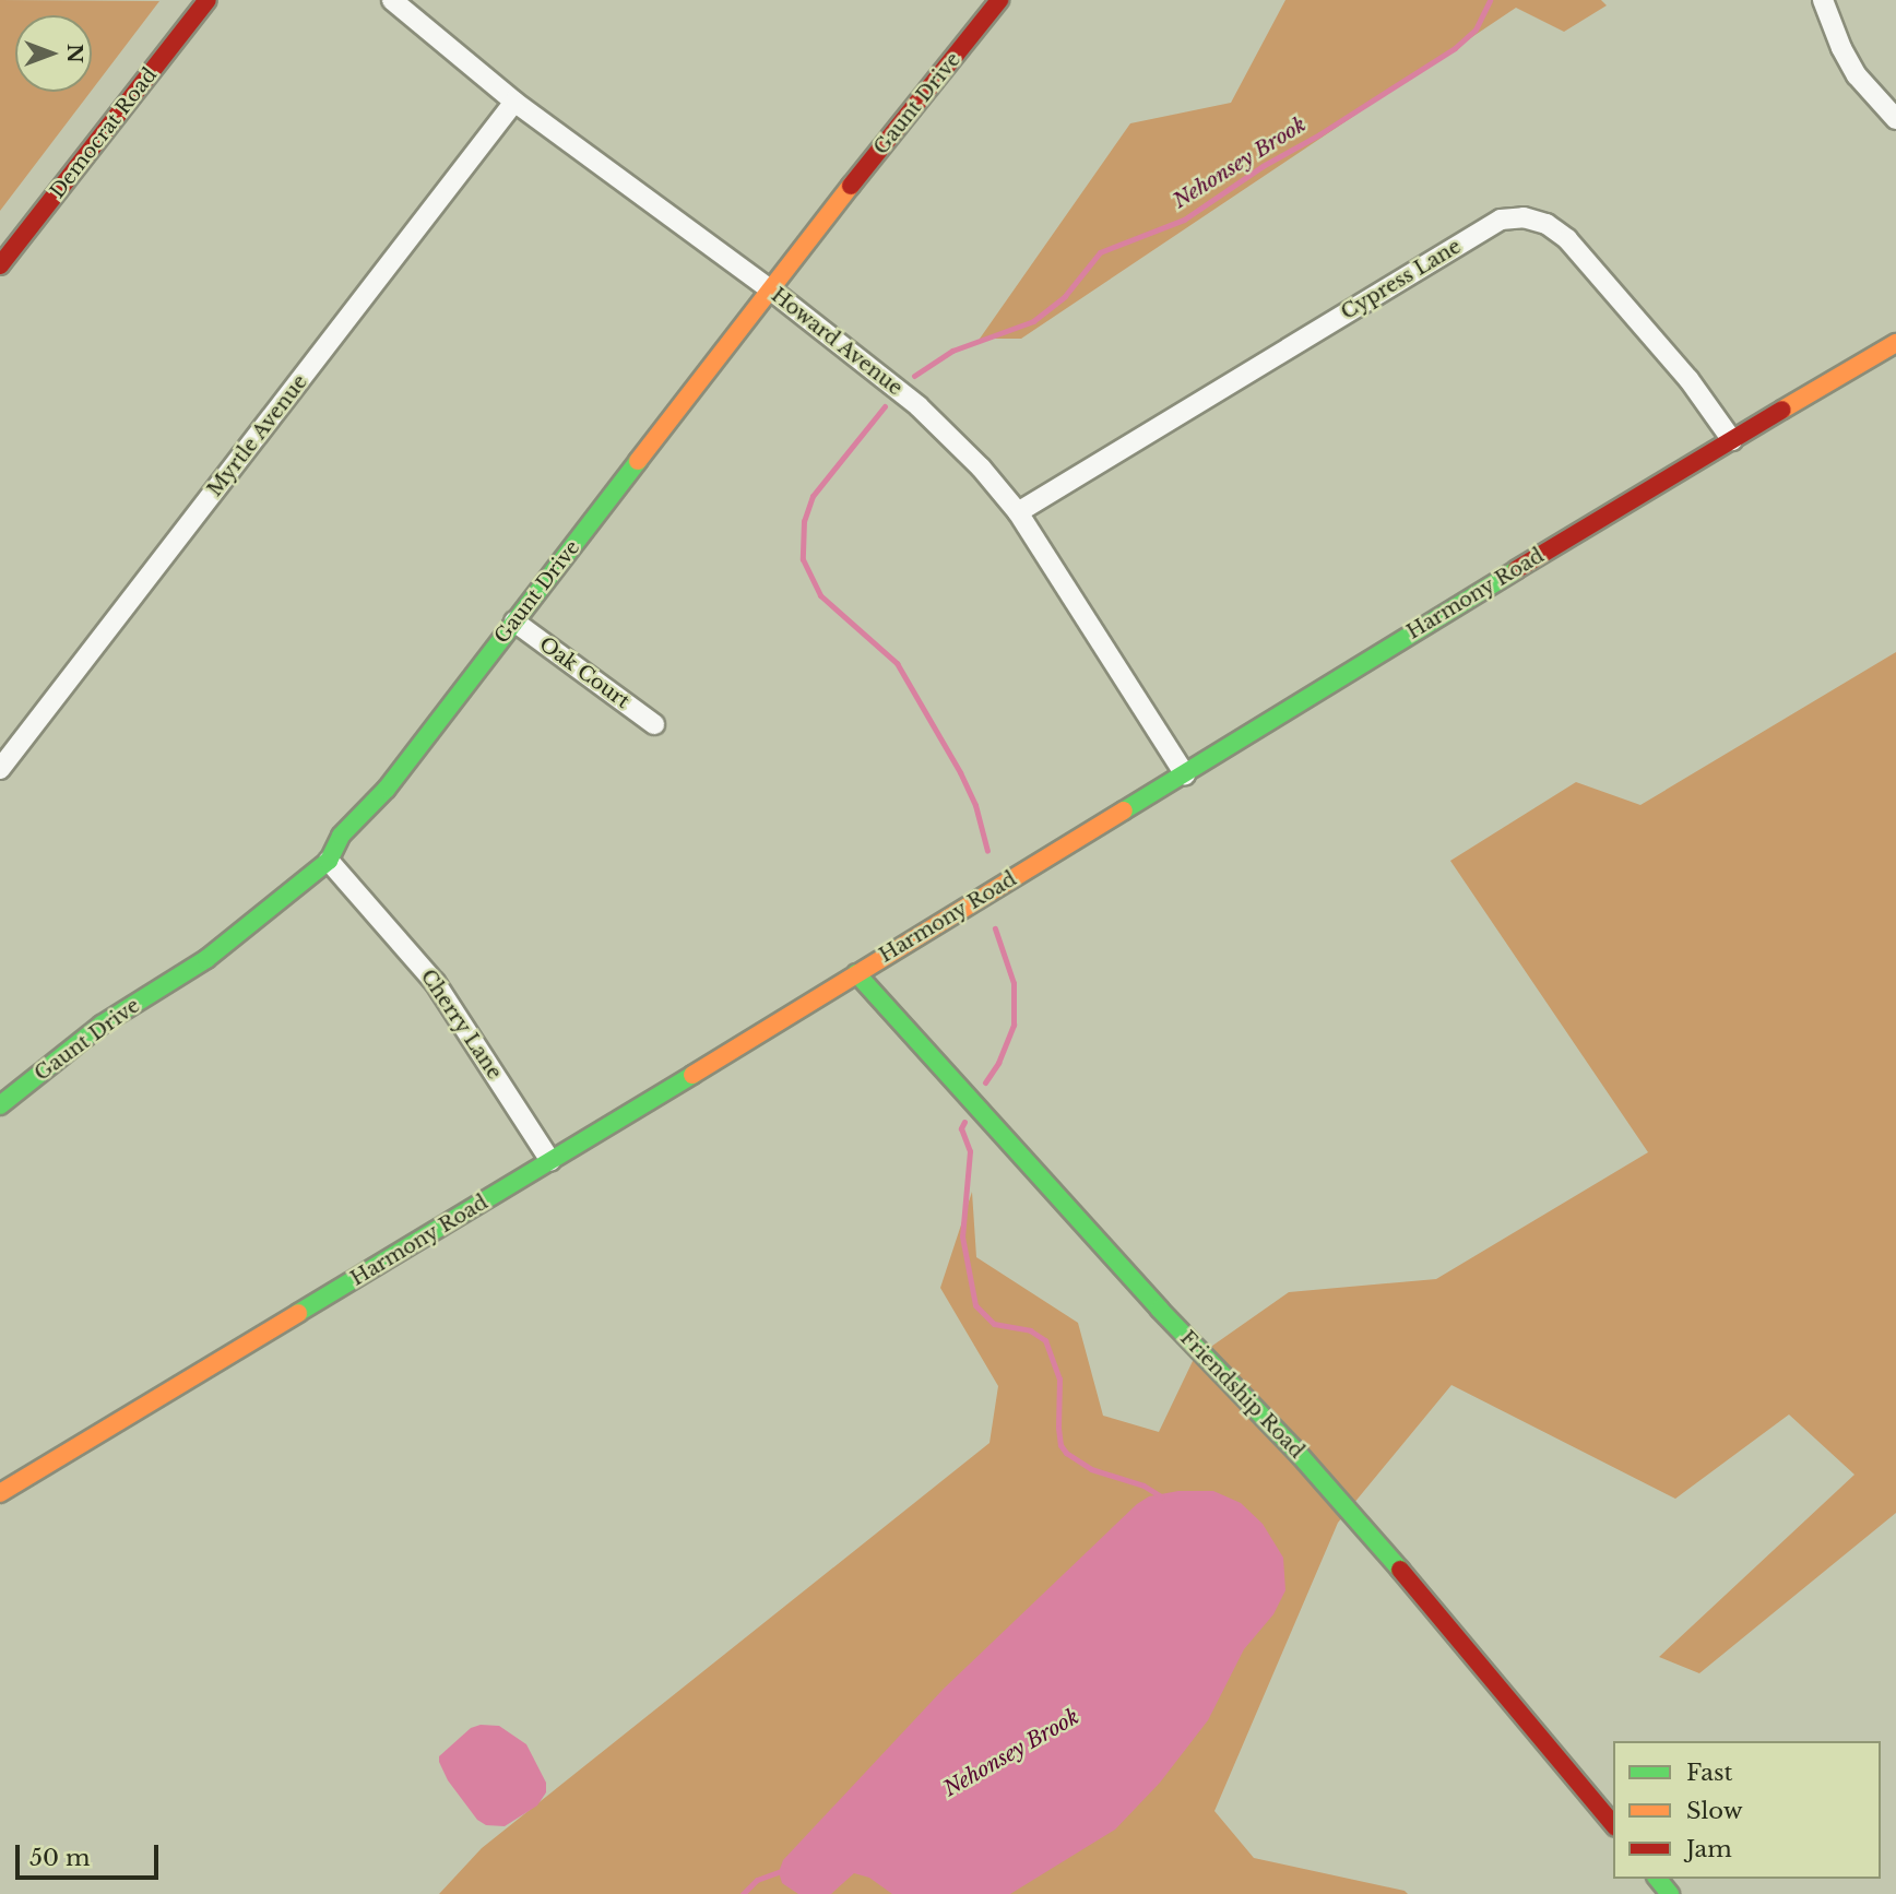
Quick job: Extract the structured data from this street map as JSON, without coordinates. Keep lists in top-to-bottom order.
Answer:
{
  "streets": {
    "street": [
      "Gaunt Drive",
      "Democrat Road",
      "Cypress Lane",
      "Howard Avenue",
      "Myrtle Avenue",
      "Harmony Road",
      "Oak Court",
      "Cherry Lane",
      "Friendship Road"
    ]
  },
  "crossings": [
    ["Gaunt Drive", "Howard Avenue"],
    ["Gaunt Drive", "Oak Court"],
    ["Gaunt Drive", "Cherry Lane"],
    ["Cypress Lane", "Howard Avenue"],
    ["Cypress Lane", "Harmony Road"],
    ["Howard Avenue", "Myrtle Avenue"],
    ["Howard Avenue", "Harmony Road"],
    ["Harmony Road", "Cherry Lane"],
    ["Harmony Road", "Friendship Road"]
  ],
  "water": ["Nehonsey Brook"],
  "legend": ["Fast", "Slow", "Jam"],
  "scale_bar": "50 m",
  "north": "right"
}
